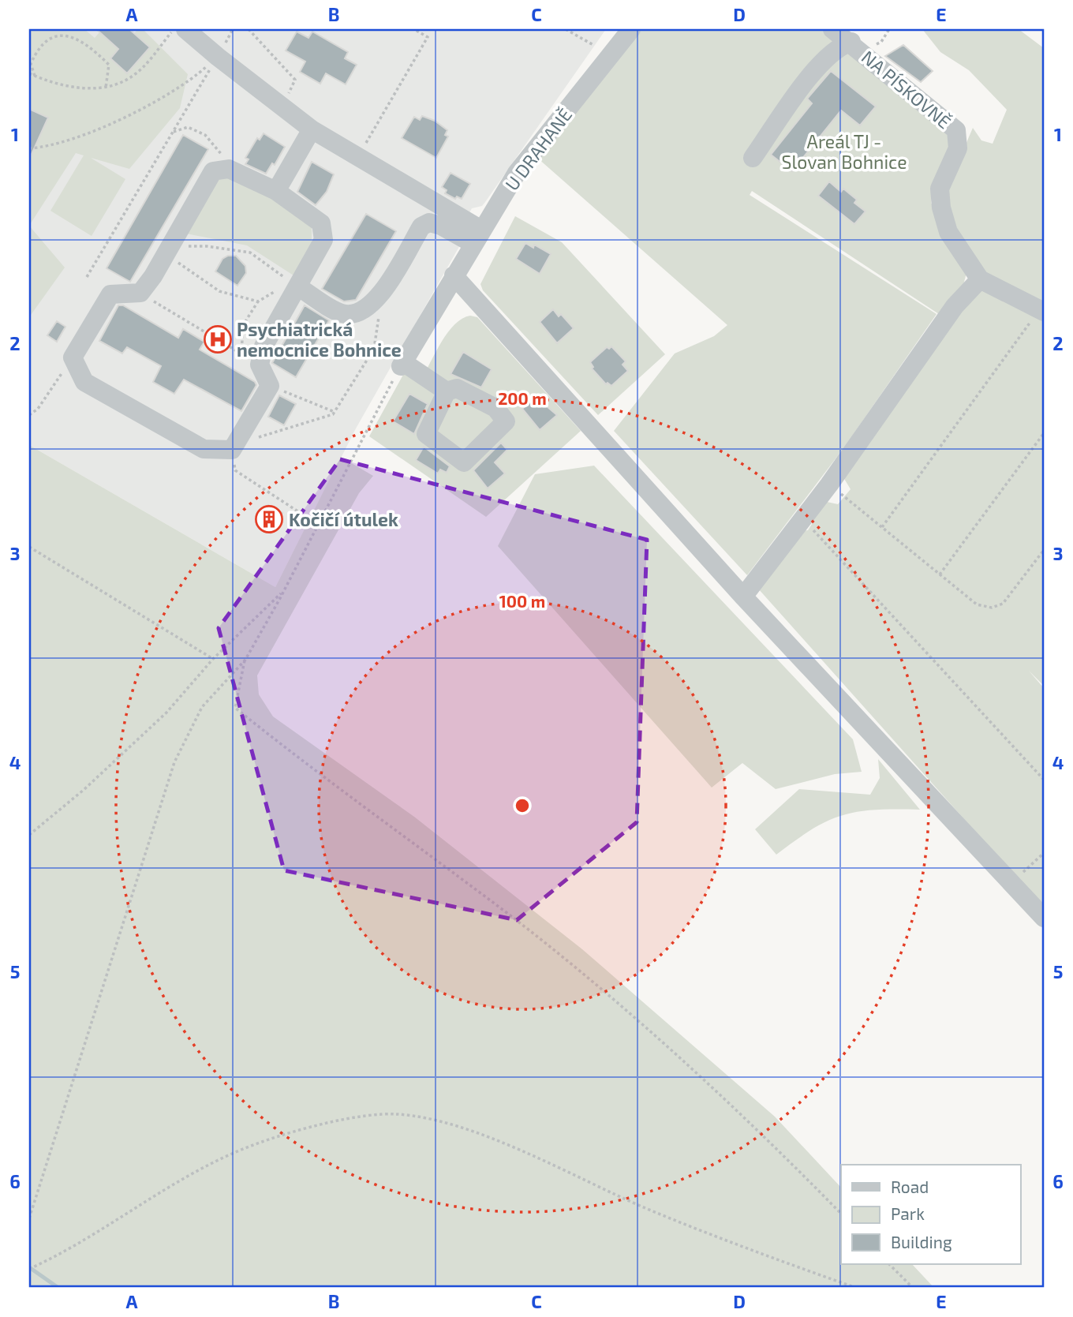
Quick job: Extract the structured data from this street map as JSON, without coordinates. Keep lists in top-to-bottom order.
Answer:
{
  "streets": {
    "street": ["NA PÍSKOVNĚ", "U DRAHANĚ"]
  },
  "parks": ["Areál TJ - Slovan Bohnice"],
  "places": {
    "hospital": ["Psychiatrická nemocnice Bohnice"],
    "building": ["Kočičí útulek"]
  },
  "legend": ["Road", "Park", "Building"],
  "grid": {
    "columns": [
      "A",
      "B",
      "C",
      "D",
      "E"
    ],
    "rows": [
      "1",
      "2",
      "3",
      "4",
      "5",
      "6"
    ]
  },
  "rings": ["200 m", "100 m"]
}
